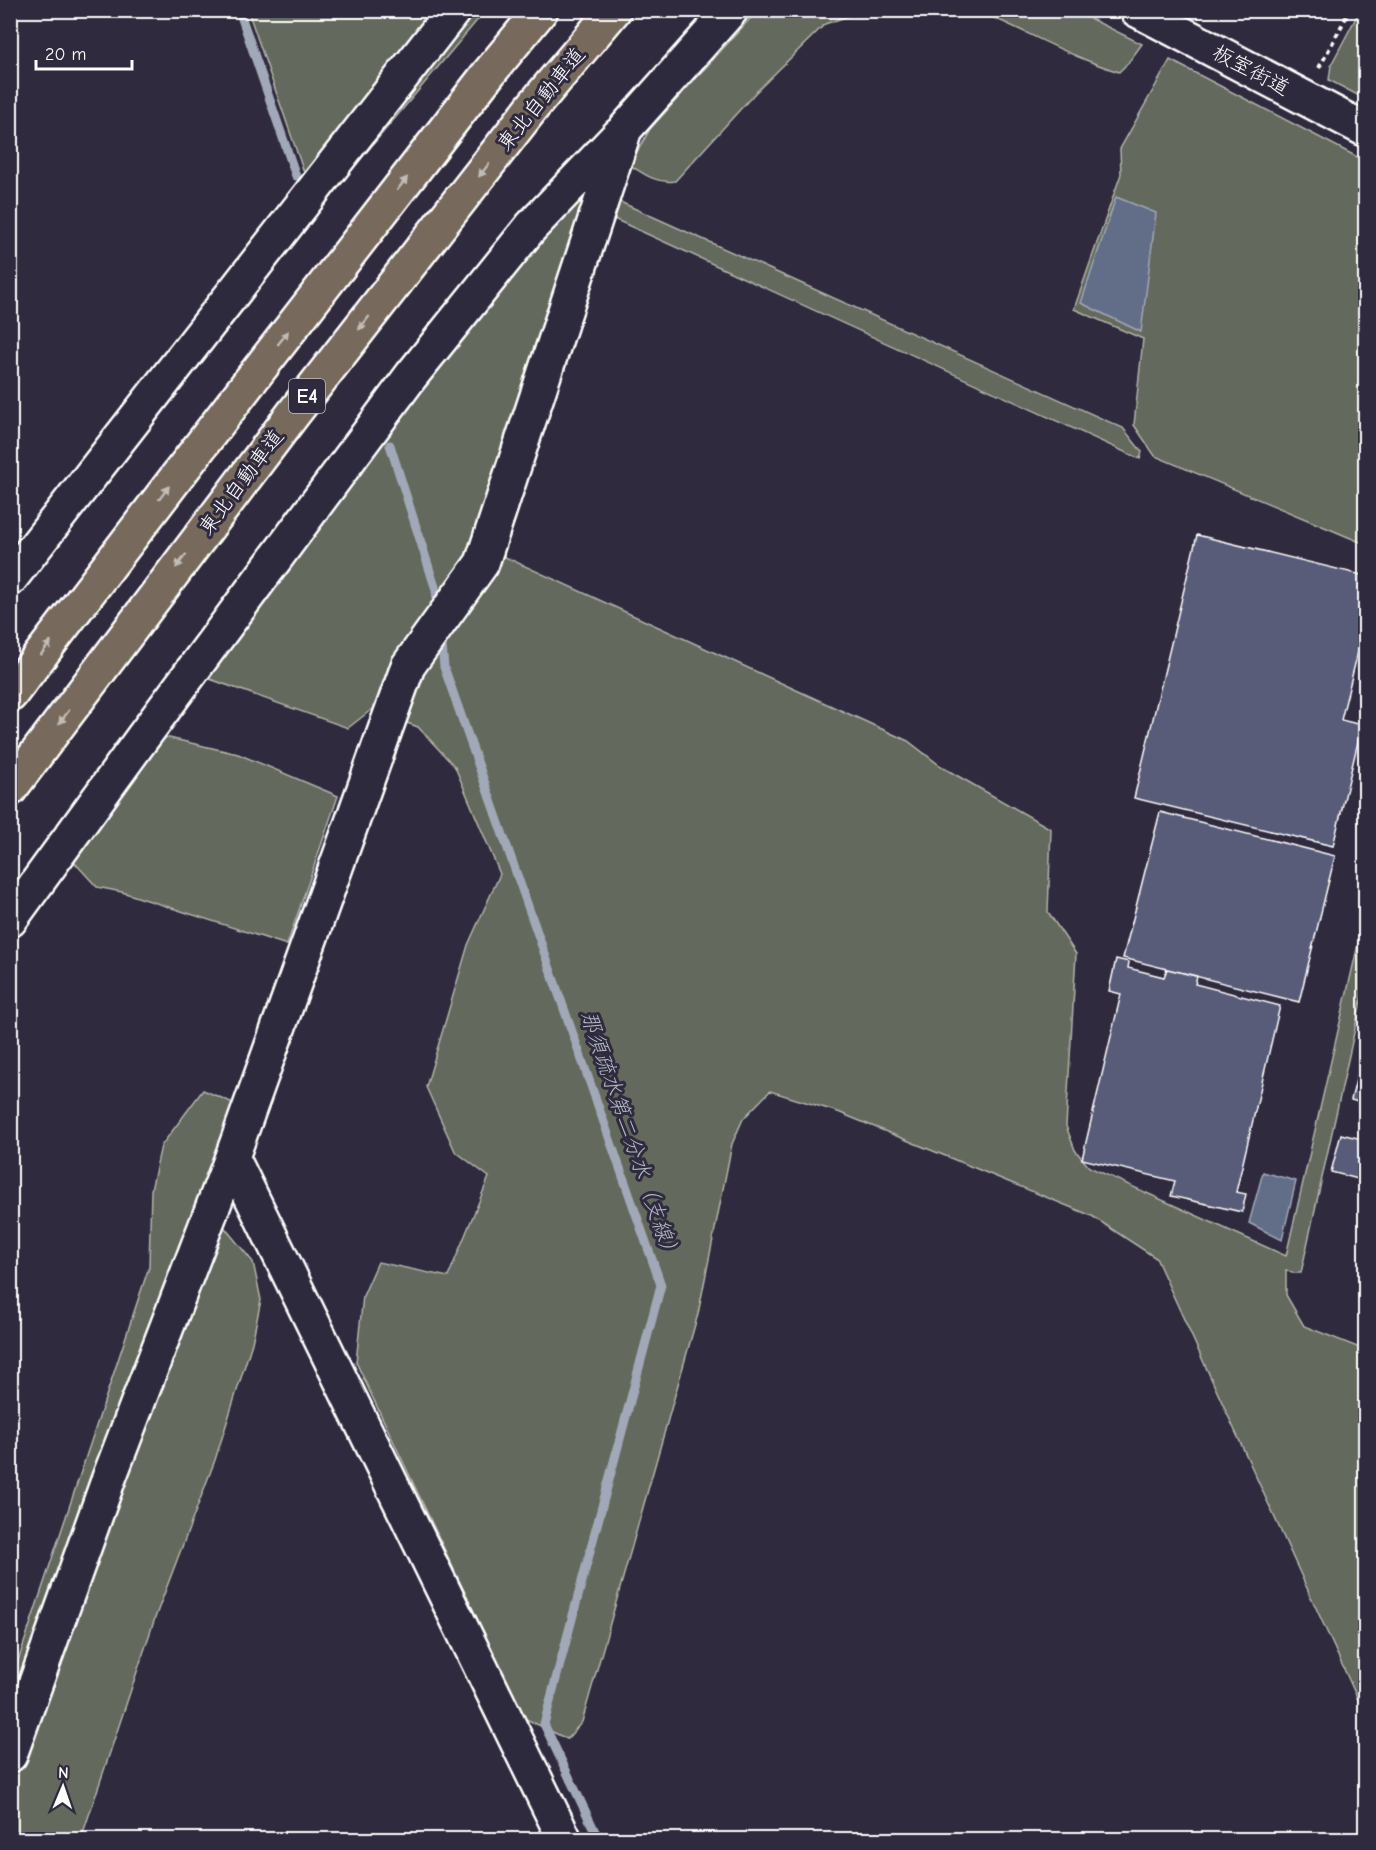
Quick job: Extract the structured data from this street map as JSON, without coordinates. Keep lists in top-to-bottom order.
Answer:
{
  "streets": {
    "highway": ["東北自動車道", "E4"],
    "street": ["板室街道"]
  },
  "water": ["那須疏水第二分水（支線）"],
  "scale_bar": "20 m",
  "north": "top"
}
